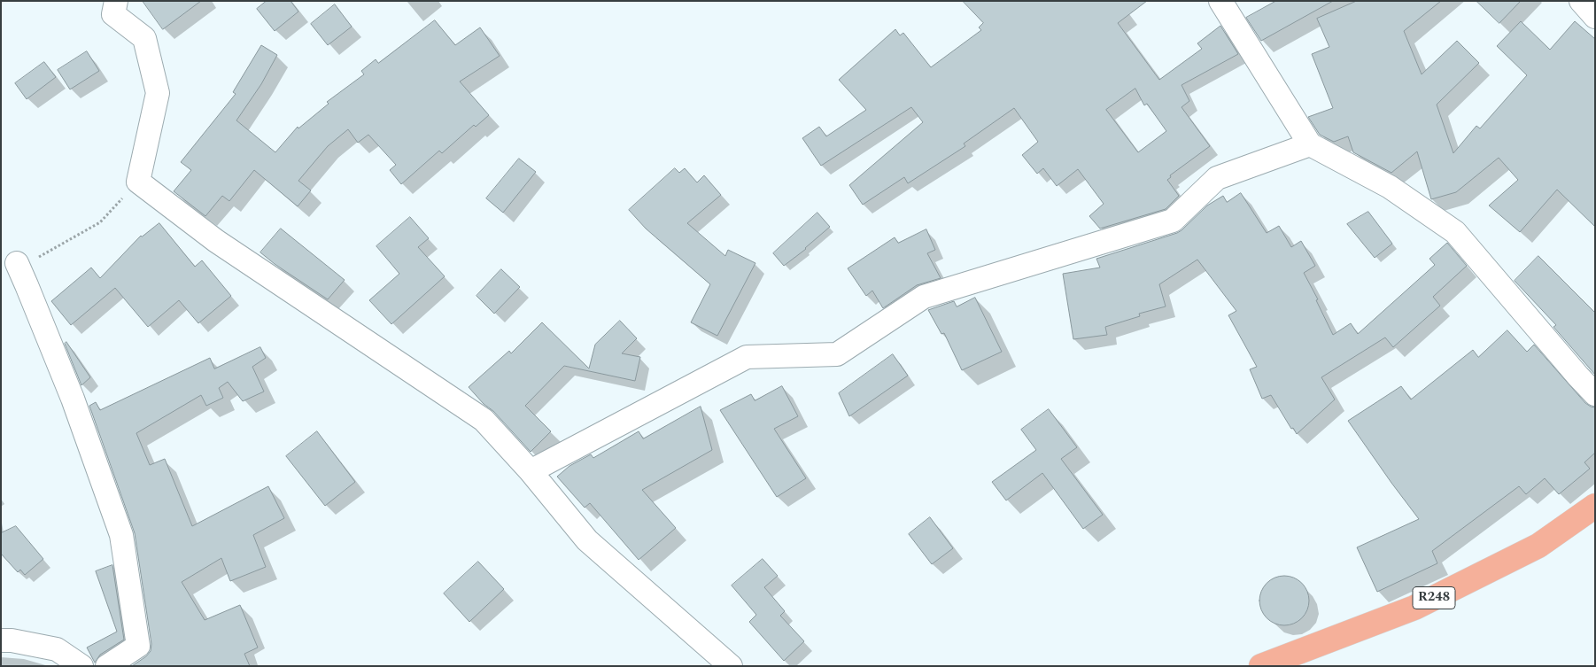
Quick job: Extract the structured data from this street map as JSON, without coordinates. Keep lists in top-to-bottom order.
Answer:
{
  "streets": {
    "main road": ["R248"]
  }
}
